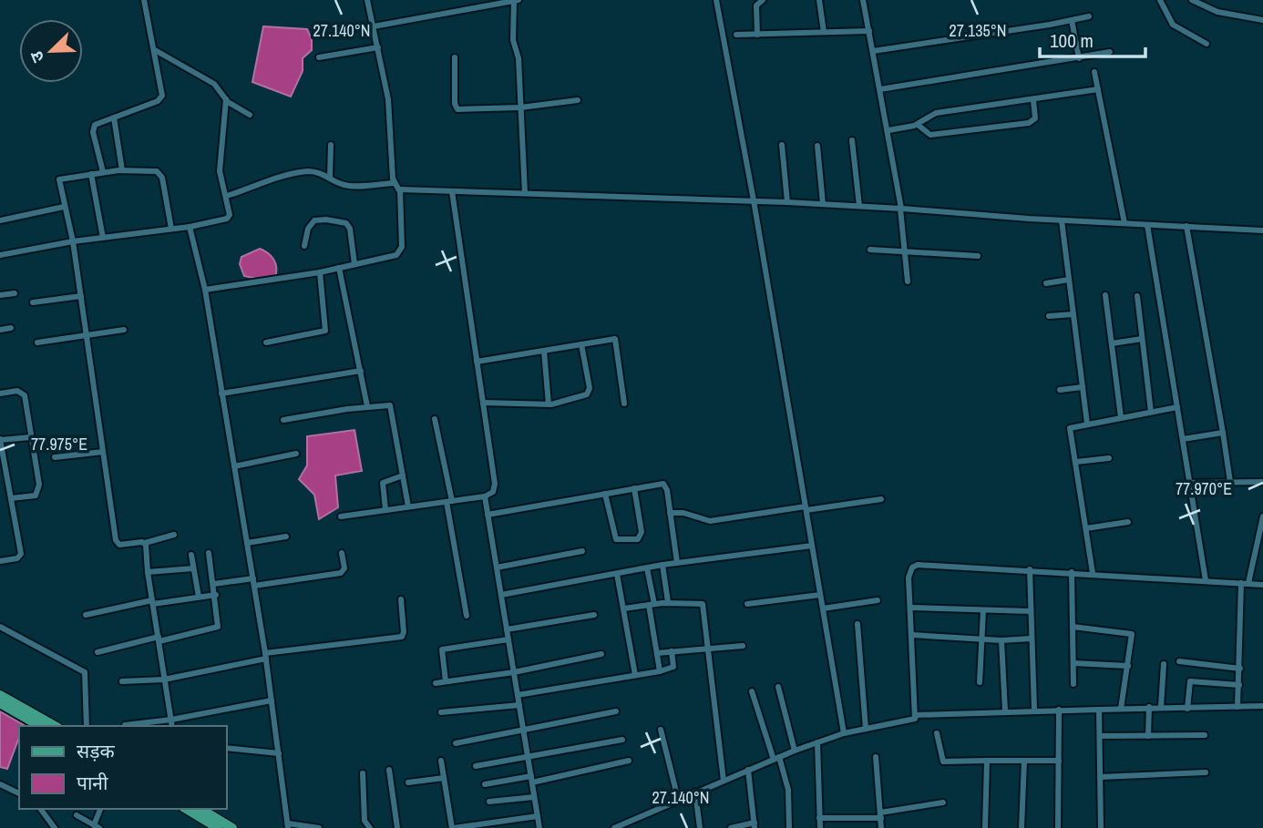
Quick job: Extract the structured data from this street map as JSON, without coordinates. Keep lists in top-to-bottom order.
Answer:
{
  "legend": ["सड़क", "पानी"],
  "scale_bar": "100 m",
  "north": "bottom left",
  "coordinates": [
    "27.140°N",
    "27.135°N",
    "77.975°E",
    "77.970°E"
  ]
}
